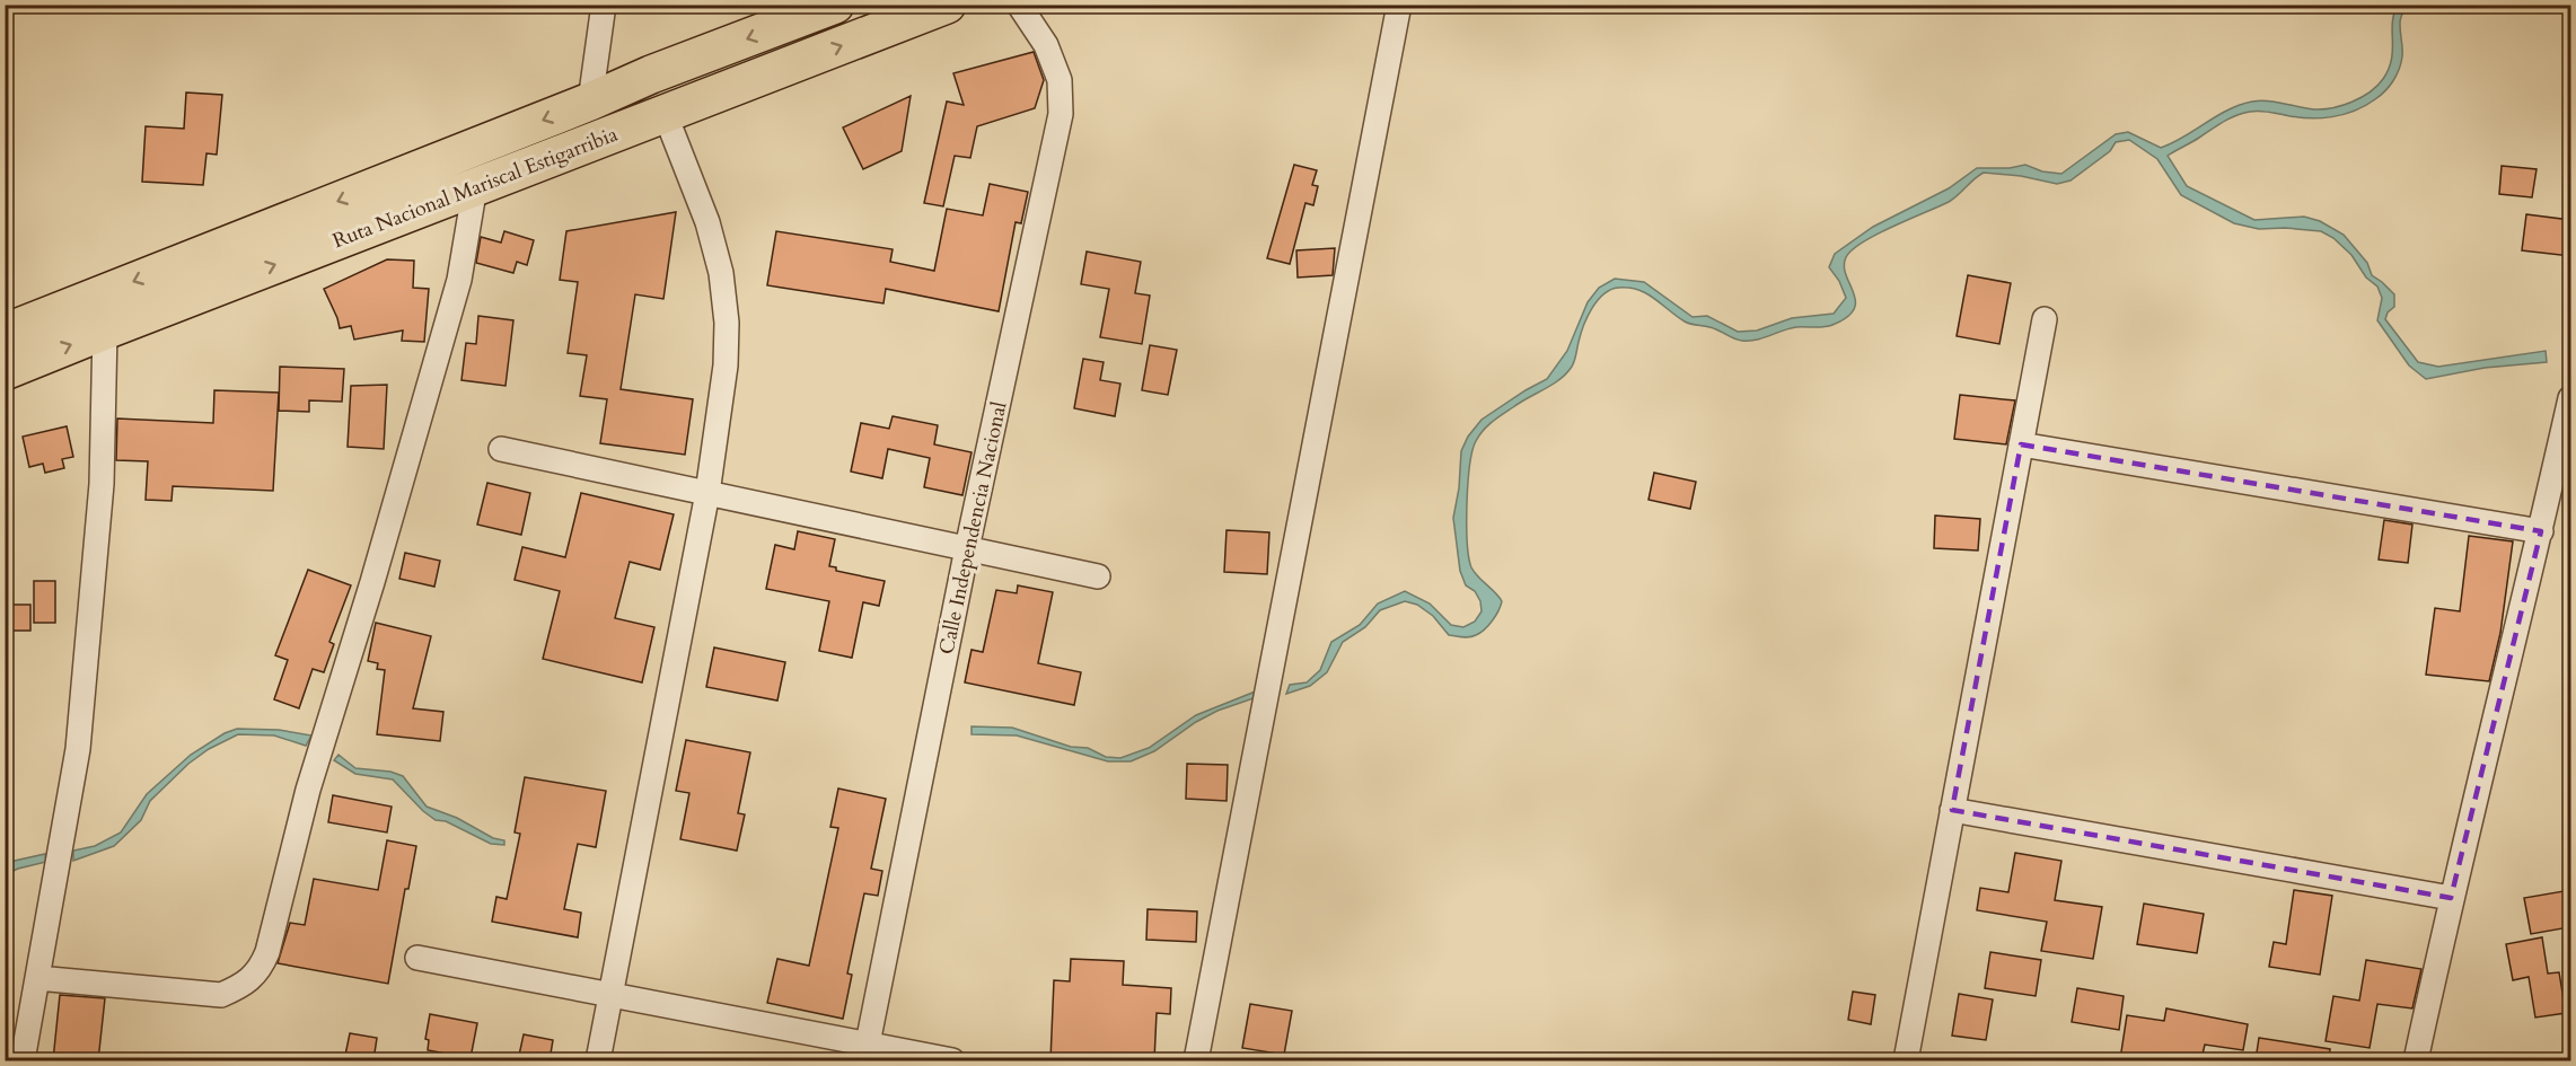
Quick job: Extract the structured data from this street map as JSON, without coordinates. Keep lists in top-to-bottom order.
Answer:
{
  "streets": {
    "highway": ["Ruta Nacional Mariscal Estigarribia"],
    "street": ["Calle Independencia Nacional"]
  }
}
